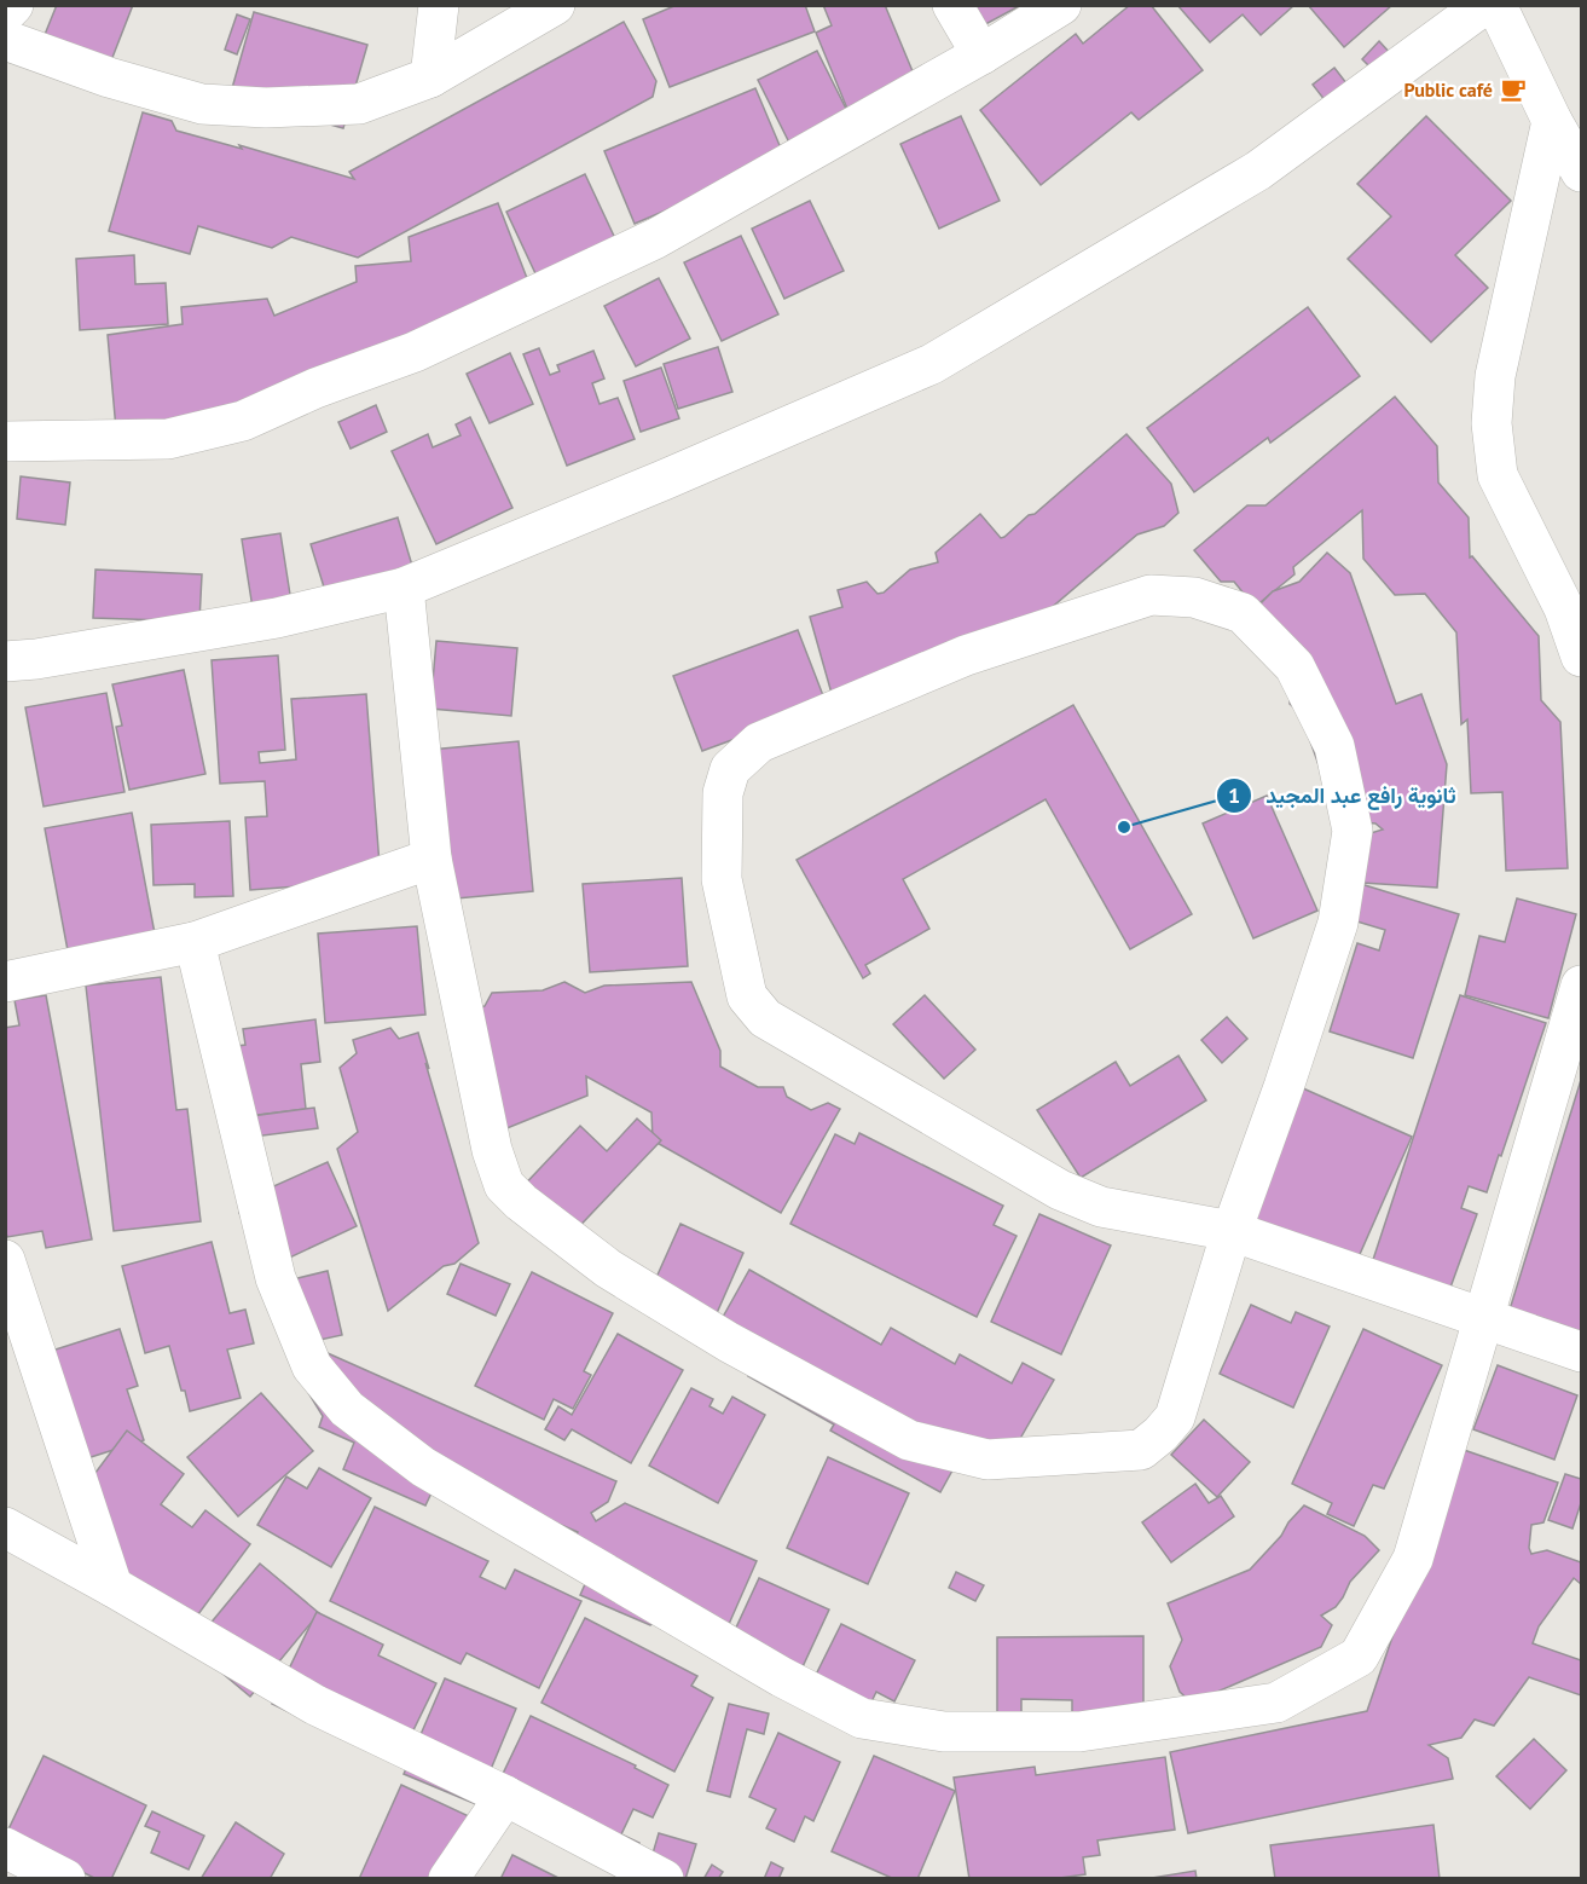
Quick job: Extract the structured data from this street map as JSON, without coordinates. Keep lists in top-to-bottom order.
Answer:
{
  "places": {
    "cafe": ["Public café"],
    "other": ["ثانوية رافع عبد المجيد"]
  }
}
